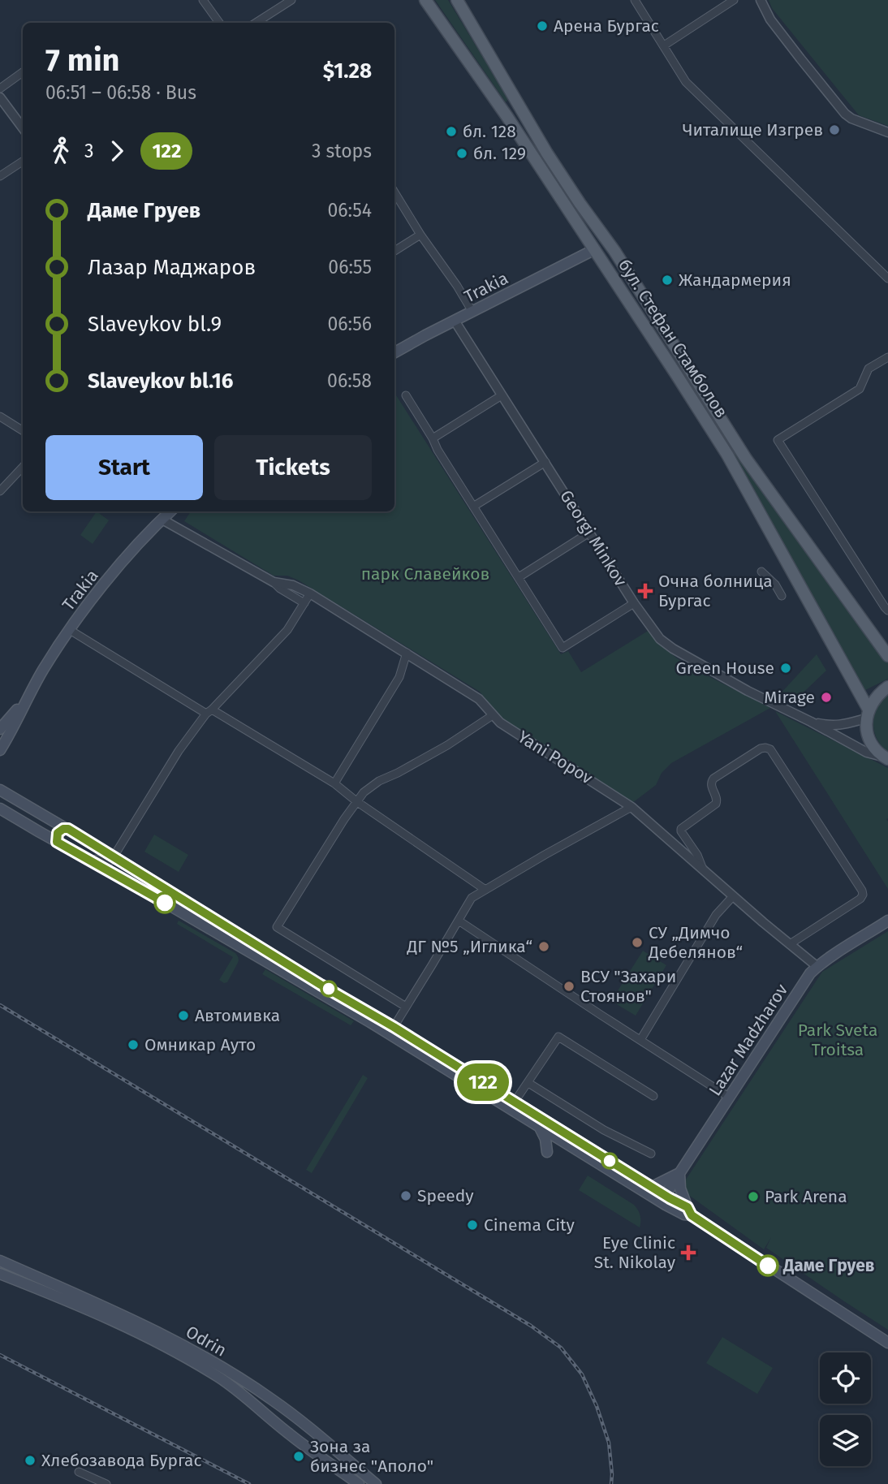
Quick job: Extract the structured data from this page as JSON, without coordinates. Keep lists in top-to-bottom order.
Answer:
{
  "streets": {
    "main road": [
      "Trakia",
      "бул. Стефан Стамболов",
      "Lazar Madzharov",
      "Odrin"
    ],
    "street": ["Georgi Minkov", "Yani Popov"]
  },
  "crossings": [
    ["Trakia", "бул. Стефан Стамболов"],
    ["Trakia", "Georgi Minkov"],
    ["Trakia", "Yani Popov"],
    ["бул. Стефан Стамболов", "Georgi Minkov"],
    ["Yani Popov", "Lazar Madzharov"]
  ],
  "parks": ["парк Славейков", "Park Sveta Troitsa"],
  "places": {
    "other": [
      "Арена Бургас",
      "Читалище Изгрев",
      "бл. 128",
      "бл. 129",
      "Жандармерия",
      "Green House",
      "Mirage",
      "СУ „Димчо Дебелянов“",
      "ДГ №5 „Иглика“",
      "ВСУ \"Захари Стоянов\"",
      "Автомивка",
      "Омникар Ауто",
      "Speedy",
      "Park Arena",
      "Cinema City",
      "Даме Груев",
      "Зона за бизнес \"Aполо\"",
      "Хлебозавода Бургас"
    ],
    "health": ["Oчна болница Бургас", "Eye Clinic St. Nikolay"]
  },
  "lines": ["bus line 122"],
  "page": {
    "on_map": "122",
    "heading": ["7 min", "06:51 – 06:58 · Bus", "$1.28"],
    "legs": ["3", "122", "3 stops"],
    "list": [
      {
        "name": "Даме Груев",
        "value": "06:54"
      },
      {
        "name": "Лазар Маджаров",
        "value": "06:55"
      },
      {
        "name": "Slaveykov bl.9",
        "value": "06:56"
      },
      {
        "name": "Slaveykov bl.16",
        "value": "06:58"
      }
    ],
    "buttons": ["Start", "Tickets"]
  }
}
